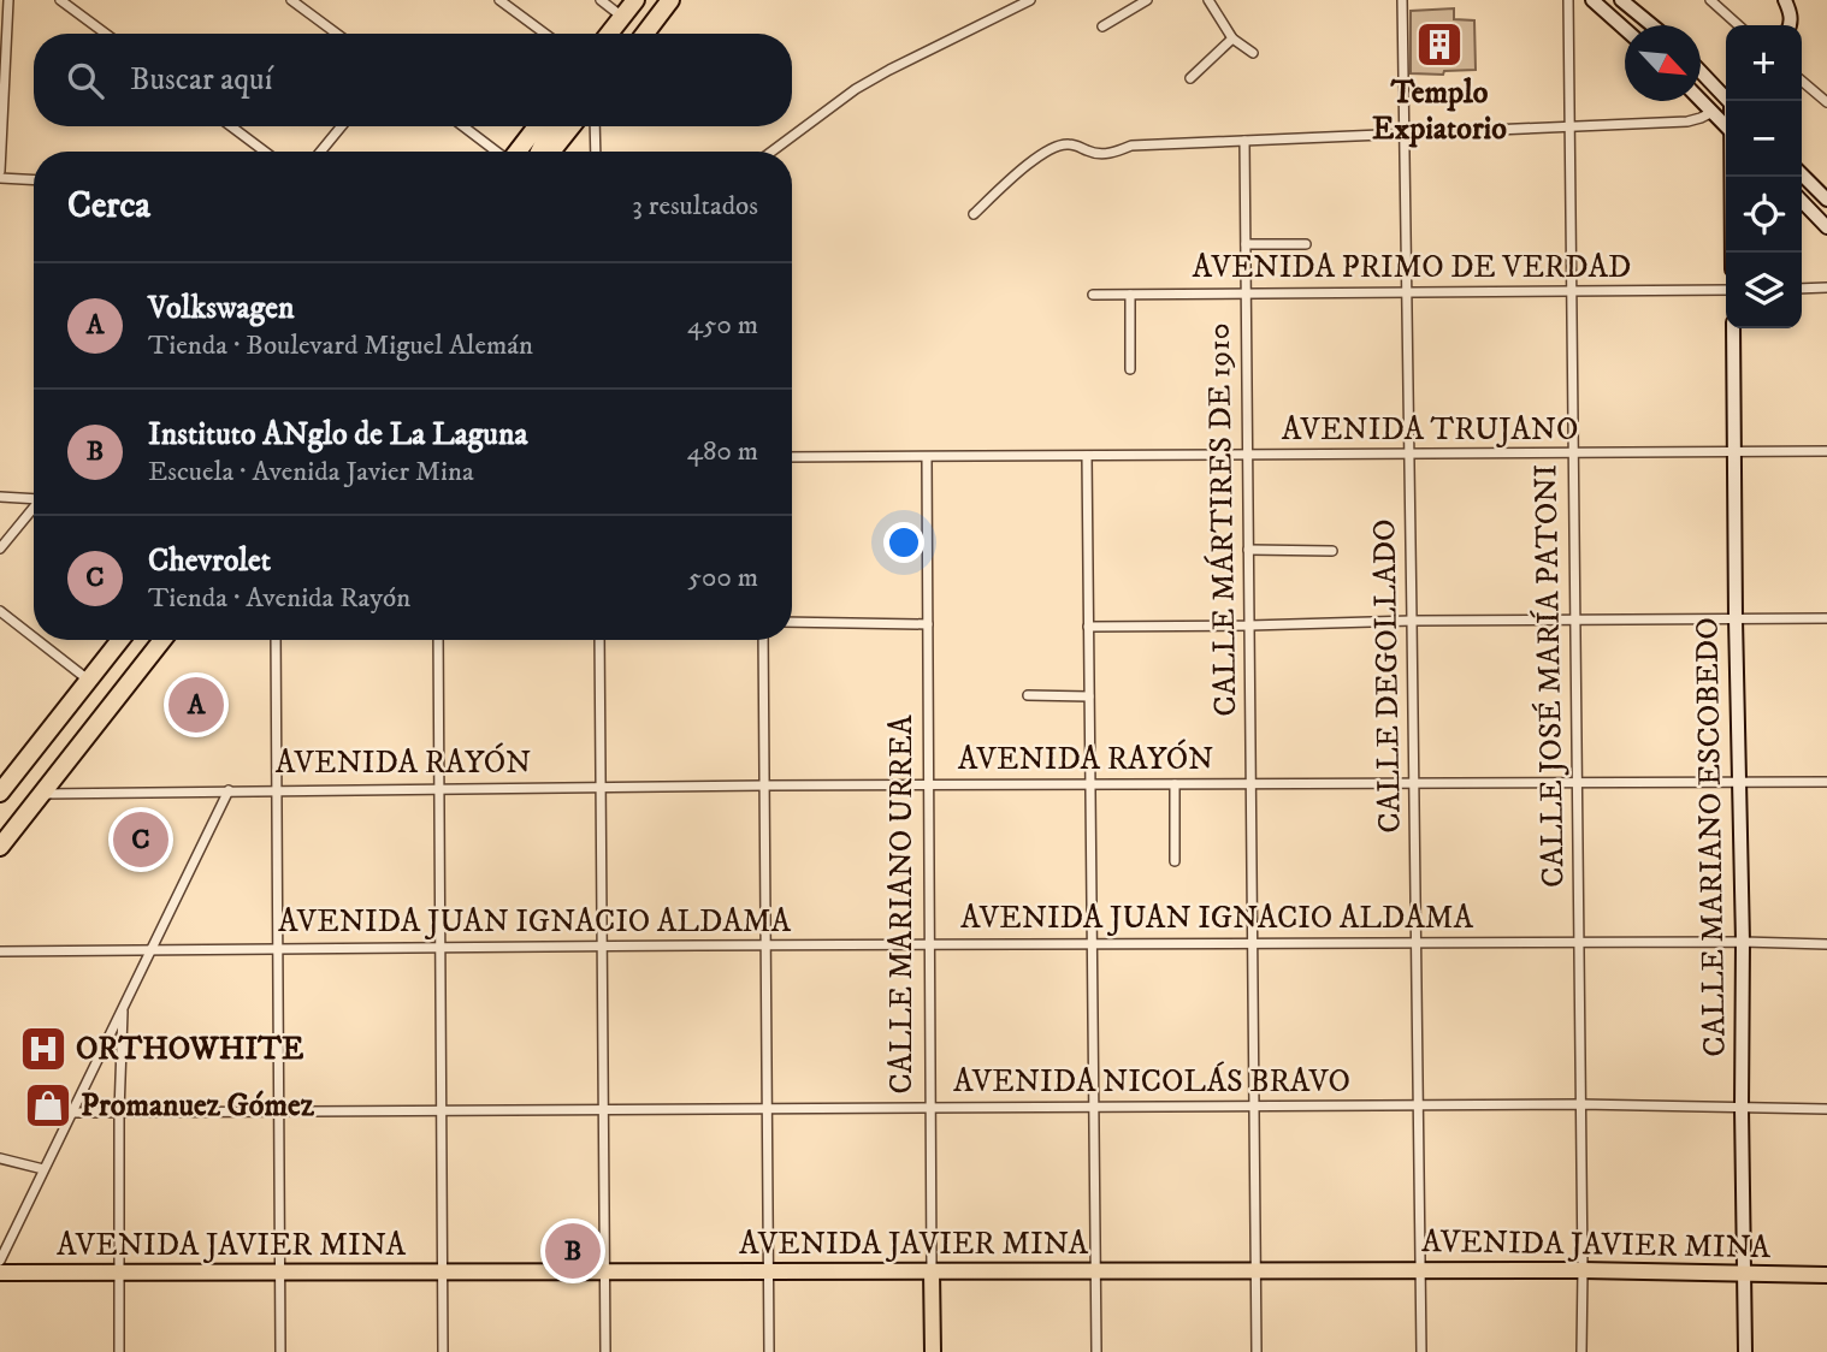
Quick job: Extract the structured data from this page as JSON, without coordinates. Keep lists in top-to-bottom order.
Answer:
{
  "streets": {
    "main road": ["CALLE MARIANO ESCOBEDO", "CALLE MARIANO URREA", "AVENIDA JAVIER MINA"],
    "street": [
      "AVENIDA PRIMO DE VERDAD",
      "AVENIDA TRUJANO",
      "CALLE MÁRTIRES DE 1910",
      "CALLE DEGOLLADO",
      "CALLE JOSÉ MARÍA PATONI",
      "AVENIDA RAYÓN",
      "AVENIDA JUAN IGNACIO ALDAMA",
      "AVENIDA NICOLÁS BRAVO"
    ]
  },
  "crossings": [
    ["AVENIDA PRIMO DE VERDAD", "CALLE MÁRTIRES DE 1910"],
    ["AVENIDA PRIMO DE VERDAD", "CALLE DEGOLLADO"],
    ["AVENIDA PRIMO DE VERDAD", "CALLE JOSÉ MARÍA PATONI"],
    ["AVENIDA TRUJANO", "CALLE MÁRTIRES DE 1910"],
    ["AVENIDA TRUJANO", "CALLE DEGOLLADO"],
    ["AVENIDA TRUJANO", "CALLE JOSÉ MARÍA PATONI"],
    ["AVENIDA TRUJANO", "CALLE MARIANO ESCOBEDO"],
    ["AVENIDA TRUJANO", "CALLE MARIANO URREA"],
    ["CALLE MÁRTIRES DE 1910", "AVENIDA RAYÓN"],
    ["CALLE MÁRTIRES DE 1910", "AVENIDA JUAN IGNACIO ALDAMA"],
    ["CALLE MÁRTIRES DE 1910", "AVENIDA NICOLÁS BRAVO"],
    ["CALLE MÁRTIRES DE 1910", "AVENIDA JAVIER MINA"],
    ["CALLE DEGOLLADO", "AVENIDA RAYÓN"],
    ["CALLE DEGOLLADO", "AVENIDA JUAN IGNACIO ALDAMA"],
    ["CALLE DEGOLLADO", "AVENIDA NICOLÁS BRAVO"],
    ["CALLE DEGOLLADO", "AVENIDA JAVIER MINA"],
    ["CALLE JOSÉ MARÍA PATONI", "AVENIDA RAYÓN"],
    ["CALLE JOSÉ MARÍA PATONI", "AVENIDA JUAN IGNACIO ALDAMA"],
    ["CALLE JOSÉ MARÍA PATONI", "AVENIDA NICOLÁS BRAVO"],
    ["CALLE JOSÉ MARÍA PATONI", "AVENIDA JAVIER MINA"],
    ["AVENIDA RAYÓN", "CALLE MARIANO ESCOBEDO"],
    ["AVENIDA RAYÓN", "CALLE MARIANO URREA"],
    ["CALLE MARIANO ESCOBEDO", "AVENIDA JUAN IGNACIO ALDAMA"],
    ["CALLE MARIANO ESCOBEDO", "AVENIDA NICOLÁS BRAVO"],
    ["CALLE MARIANO ESCOBEDO", "AVENIDA JAVIER MINA"],
    ["CALLE MARIANO URREA", "AVENIDA JUAN IGNACIO ALDAMA"],
    ["CALLE MARIANO URREA", "AVENIDA NICOLÁS BRAVO"],
    ["CALLE MARIANO URREA", "AVENIDA JAVIER MINA"]
  ],
  "places": {
    "building": ["Templo Expiatorio"],
    "hospital": ["ORTHOWHITE"],
    "shop": ["Promanuez Gómez"]
  },
  "north": "bottom right",
  "page": {
    "map_buttons": ["+", "−"],
    "search": "Buscar aquí",
    "heading": ["Cerca", "3 resultados"],
    "list": [
      {
        "mark": "A",
        "name": "Volkswagen",
        "note": "Tienda · Boulevard Miguel Alemán",
        "value": "450 m"
      },
      {
        "mark": "B",
        "name": "Instituto ANglo de La Laguna",
        "note": "Escuela · Avenida Javier Mina",
        "value": "480 m"
      },
      {
        "mark": "C",
        "name": "Chevrolet",
        "note": "Tienda · Avenida Rayón",
        "value": "500 m"
      }
    ],
    "pins": ["A", "C", "B"]
  }
}
